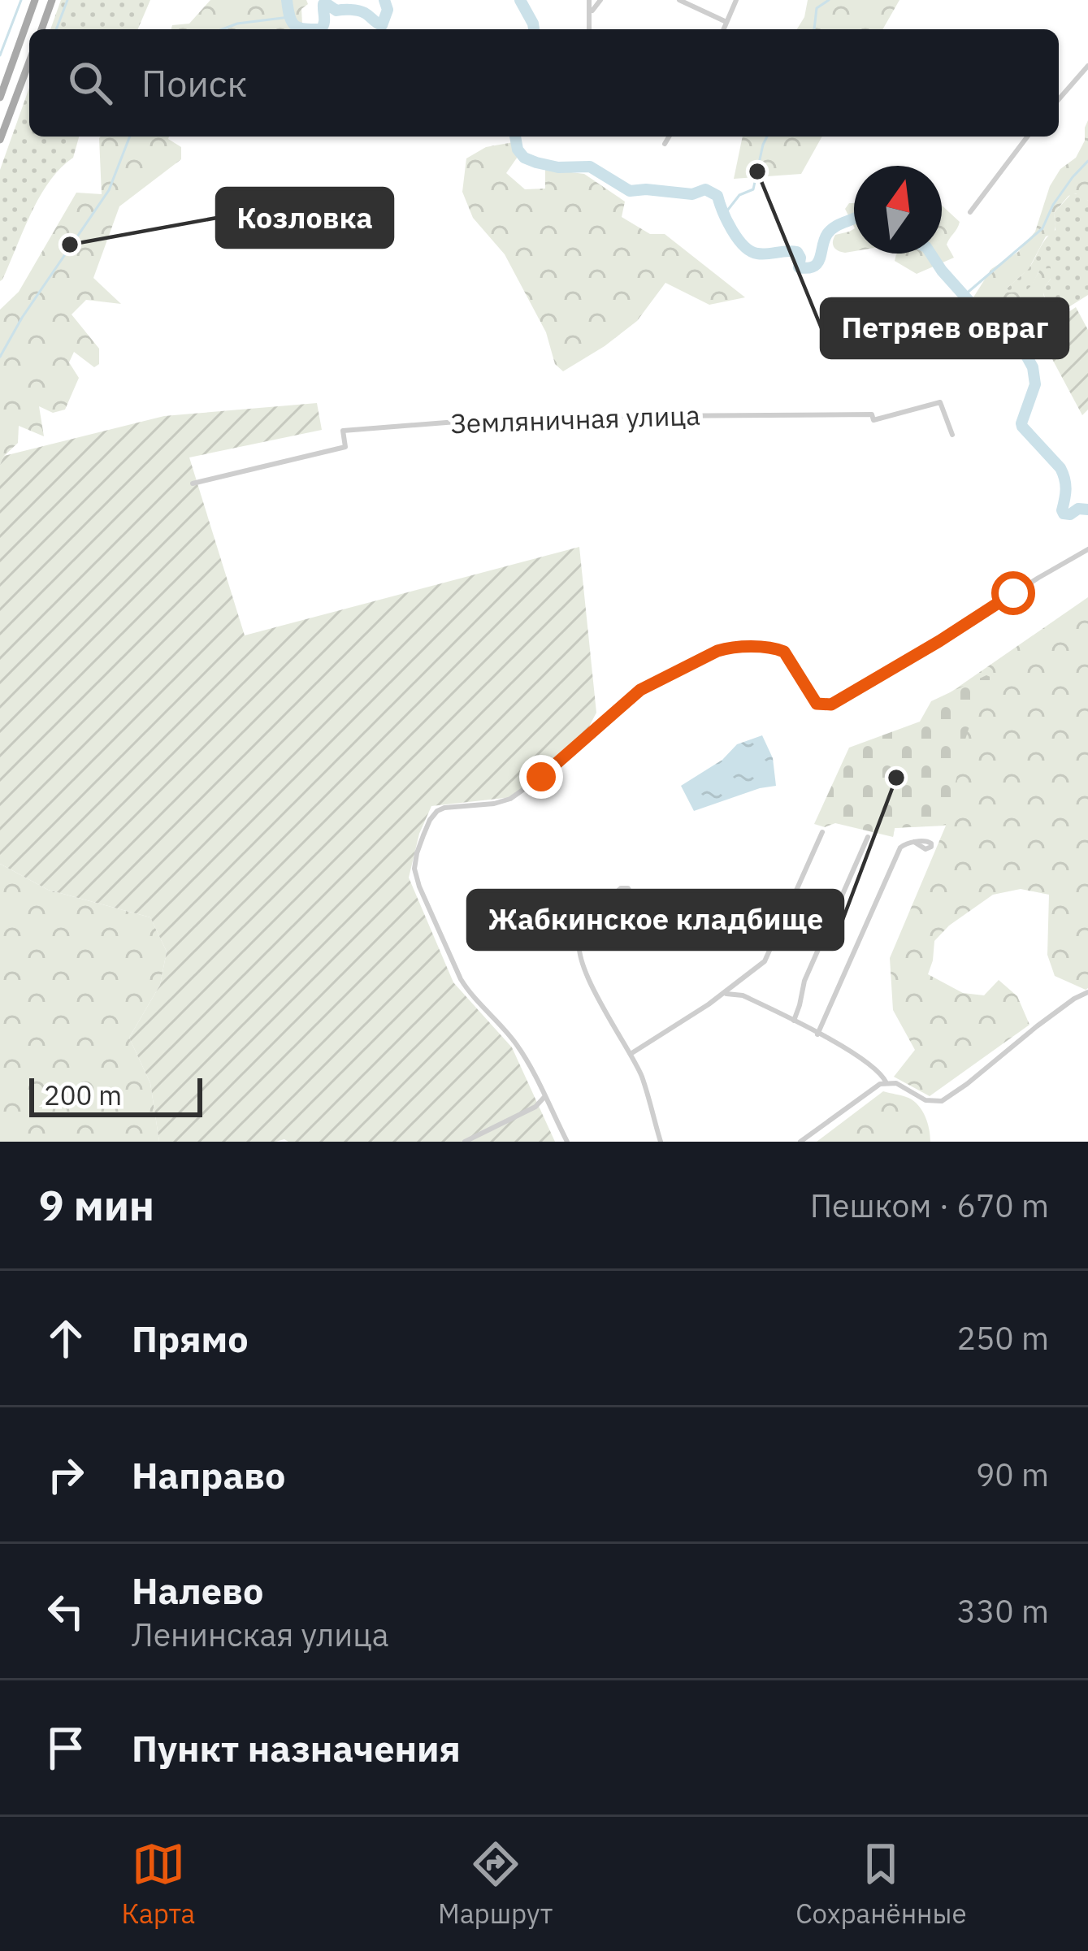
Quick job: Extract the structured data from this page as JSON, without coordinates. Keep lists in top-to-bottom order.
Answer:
{
  "streets": {
    "street": ["Земляничная улица"]
  },
  "places": ["Петряев овраг", "Козловка", "Жабкинское кладбище"],
  "scale_bar": "200 m",
  "north": "top",
  "page": {
    "search": "Поиск",
    "scale": "200 m",
    "heading": ["9 мин", "Пешком · 670 m"],
    "list": [
      ["Прямо", "250 m"],
      ["Направо", "90 m"],
      ["Налево", "Ленинская улица", "330 m"],
      "Пункт назначения"
    ],
    "nav": ["Карта", "Маршрут", "Сохранённые"]
  }
}
